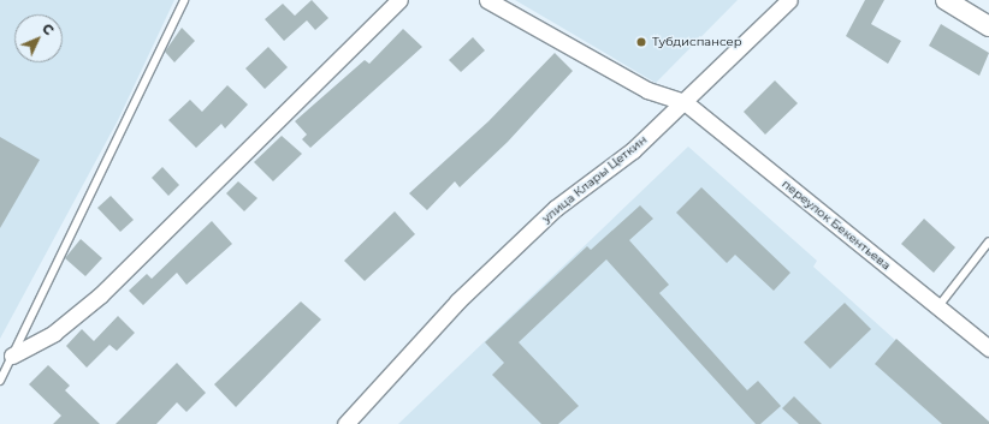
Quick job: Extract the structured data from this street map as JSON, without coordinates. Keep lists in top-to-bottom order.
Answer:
{
  "streets": {
    "street": ["улица Клары Цеткин", "переулок Бекентьева"]
  },
  "crossings": [
    ["улица Клары Цеткин", "переулок Бекентьева"]
  ],
  "places": ["Тубдиспансер"],
  "north": "top right"
}
